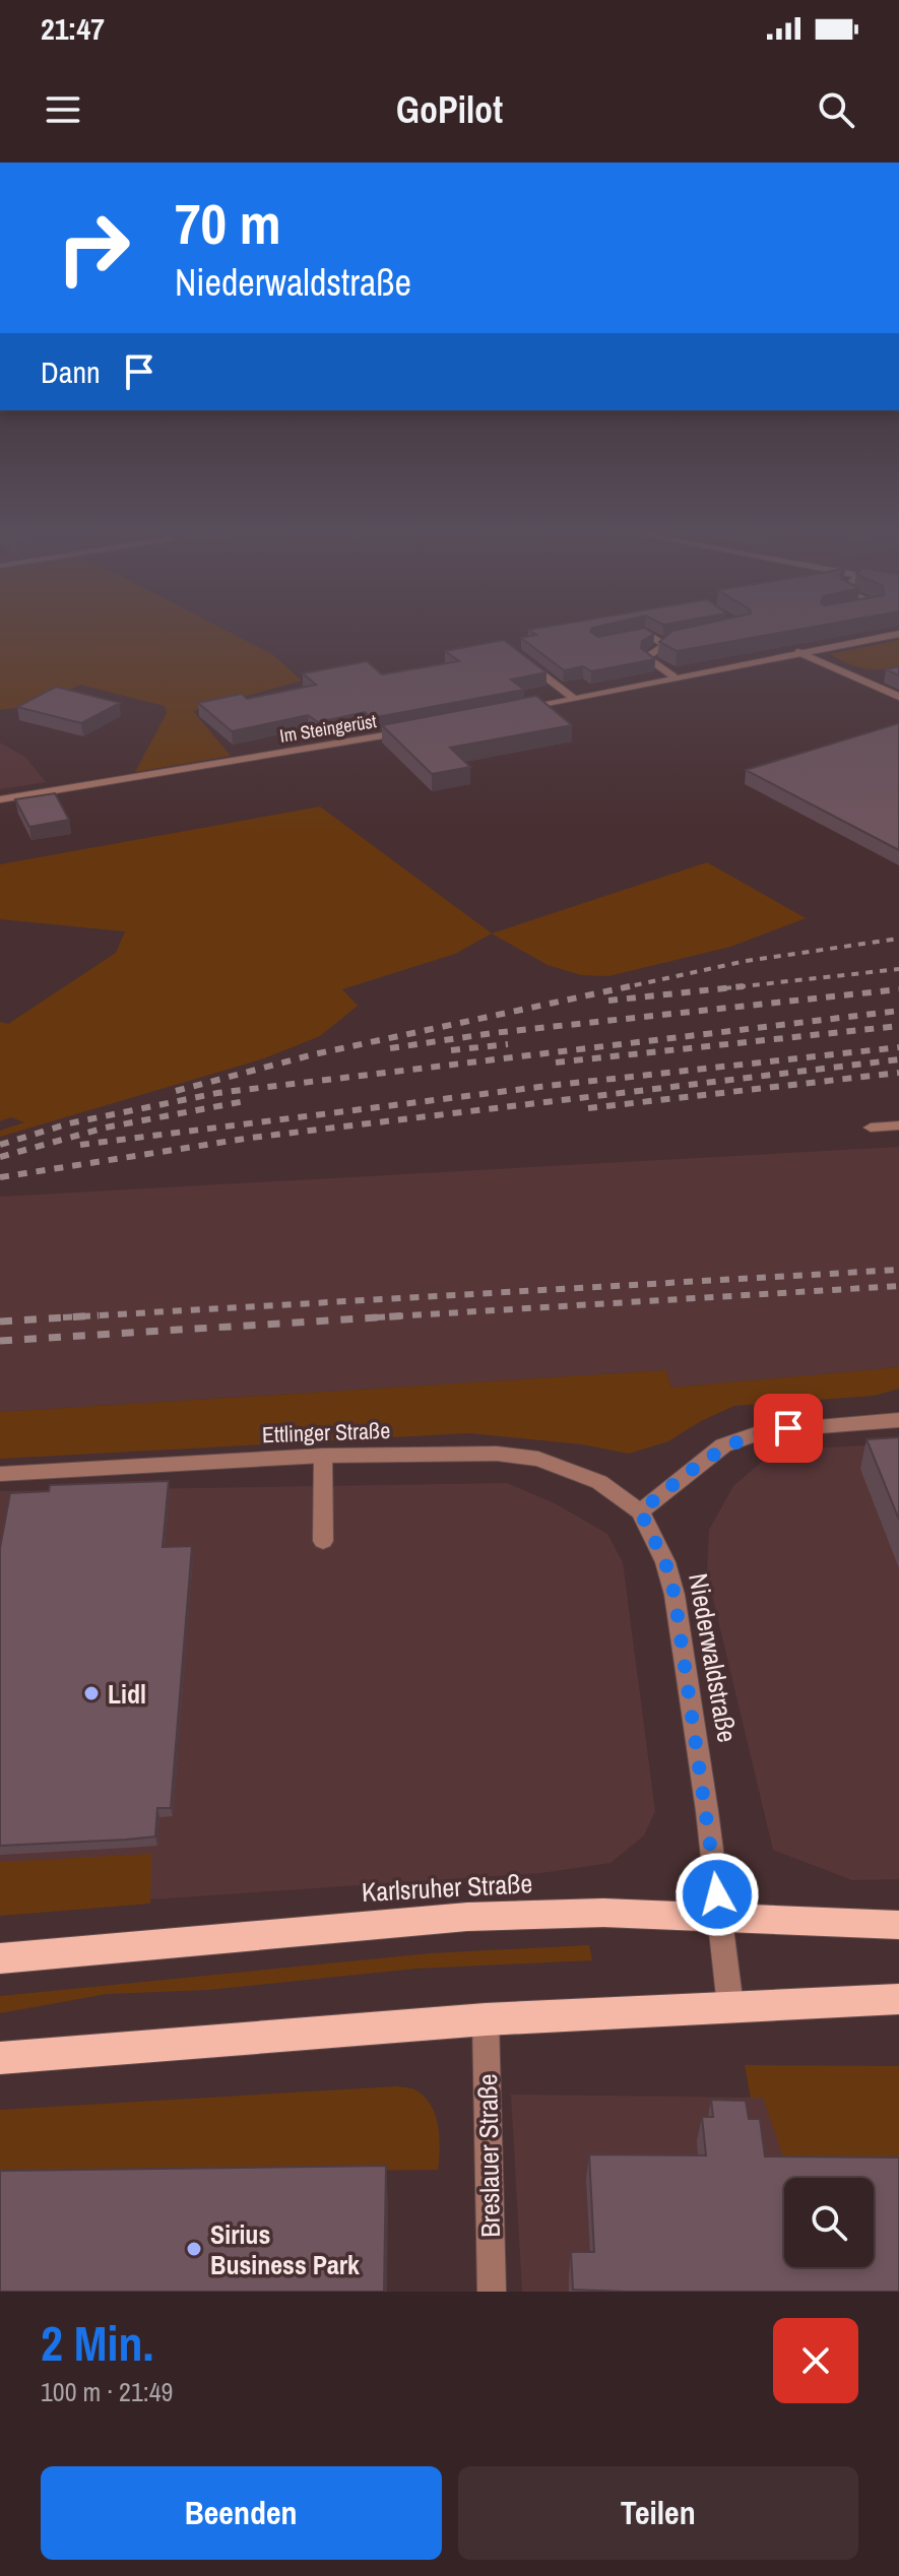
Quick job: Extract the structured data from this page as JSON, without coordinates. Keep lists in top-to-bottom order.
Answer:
{
  "streets": {
    "main road": ["Karlsruher Straße"],
    "street": [
      "Im Steingerüst",
      "Ettlinger Straße",
      "Niederwaldstraße",
      "Breslauer Straße"
    ]
  },
  "crossings": [
    ["Ettlinger Straße", "Niederwaldstraße"],
    ["Niederwaldstraße", "Karlsruher Straße"]
  ],
  "places": ["Lidl", "Sirius Business Park"],
  "page": {
    "status": "21:47",
    "header": "GoPilot",
    "turn": ["70 m", "Niederwaldstraße"],
    "then": "Dann",
    "heading": ["2 Min.", "100 m · 21:49"],
    "buttons": ["Beenden", "Teilen"]
  }
}
